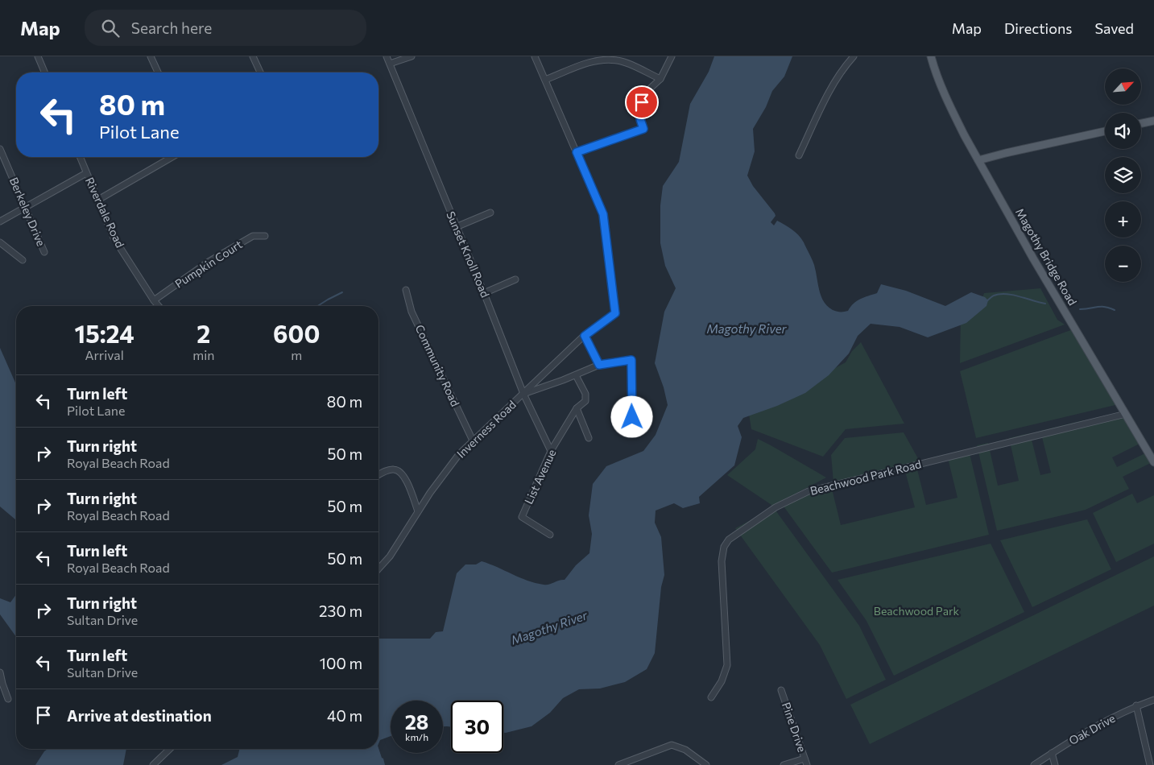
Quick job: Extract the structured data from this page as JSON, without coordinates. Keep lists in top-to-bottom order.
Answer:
{
  "streets": {
    "main road": ["Magothy Bridge Road"],
    "street": [
      "Berkeley Drive",
      "Riverdale Road",
      "Sunset Knoll Road",
      "Pumpkin Court",
      "Community Road",
      "Inverness Road",
      "List Avenue",
      "Beachwood Park Road",
      "Pine Drive",
      "Oak Drive"
    ]
  },
  "crossings": [
    ["Riverdale Road", "Pumpkin Court"],
    ["Sunset Knoll Road", "Inverness Road"],
    ["Sunset Knoll Road", "List Avenue"],
    ["Magothy Bridge Road", "Beachwood Park Road"],
    ["Community Road", "Inverness Road"]
  ],
  "water": ["Magothy River"],
  "parks": ["Beachwood Park"],
  "north": "top right",
  "page": {
    "header": "Map",
    "search": "Search here",
    "nav": ["Map", "Directions", "Saved"],
    "map_buttons": ["+", "−"],
    "turn": ["80 m", "Pilot Lane"],
    "eta": [
      "15:24",
      "Arrival",
      "2",
      "min",
      "600",
      "m"
    ],
    "list": [
      {
        "name": "Turn left",
        "note": "Pilot Lane",
        "value": "80 m"
      },
      {
        "name": "Turn right",
        "note": "Royal Beach Road",
        "value": "50 m"
      },
      {
        "name": "Turn right",
        "note": "Royal Beach Road",
        "value": "50 m"
      },
      {
        "name": "Turn left",
        "note": "Royal Beach Road",
        "value": "50 m"
      },
      {
        "name": "Turn right",
        "note": "Sultan Drive",
        "value": "230 m"
      },
      {
        "name": "Turn left",
        "note": "Sultan Drive",
        "value": "100 m"
      },
      {
        "name": "Arrive at destination",
        "value": "40 m"
      }
    ],
    "speed": "28 km/h",
    "limit": "30"
  }
}
